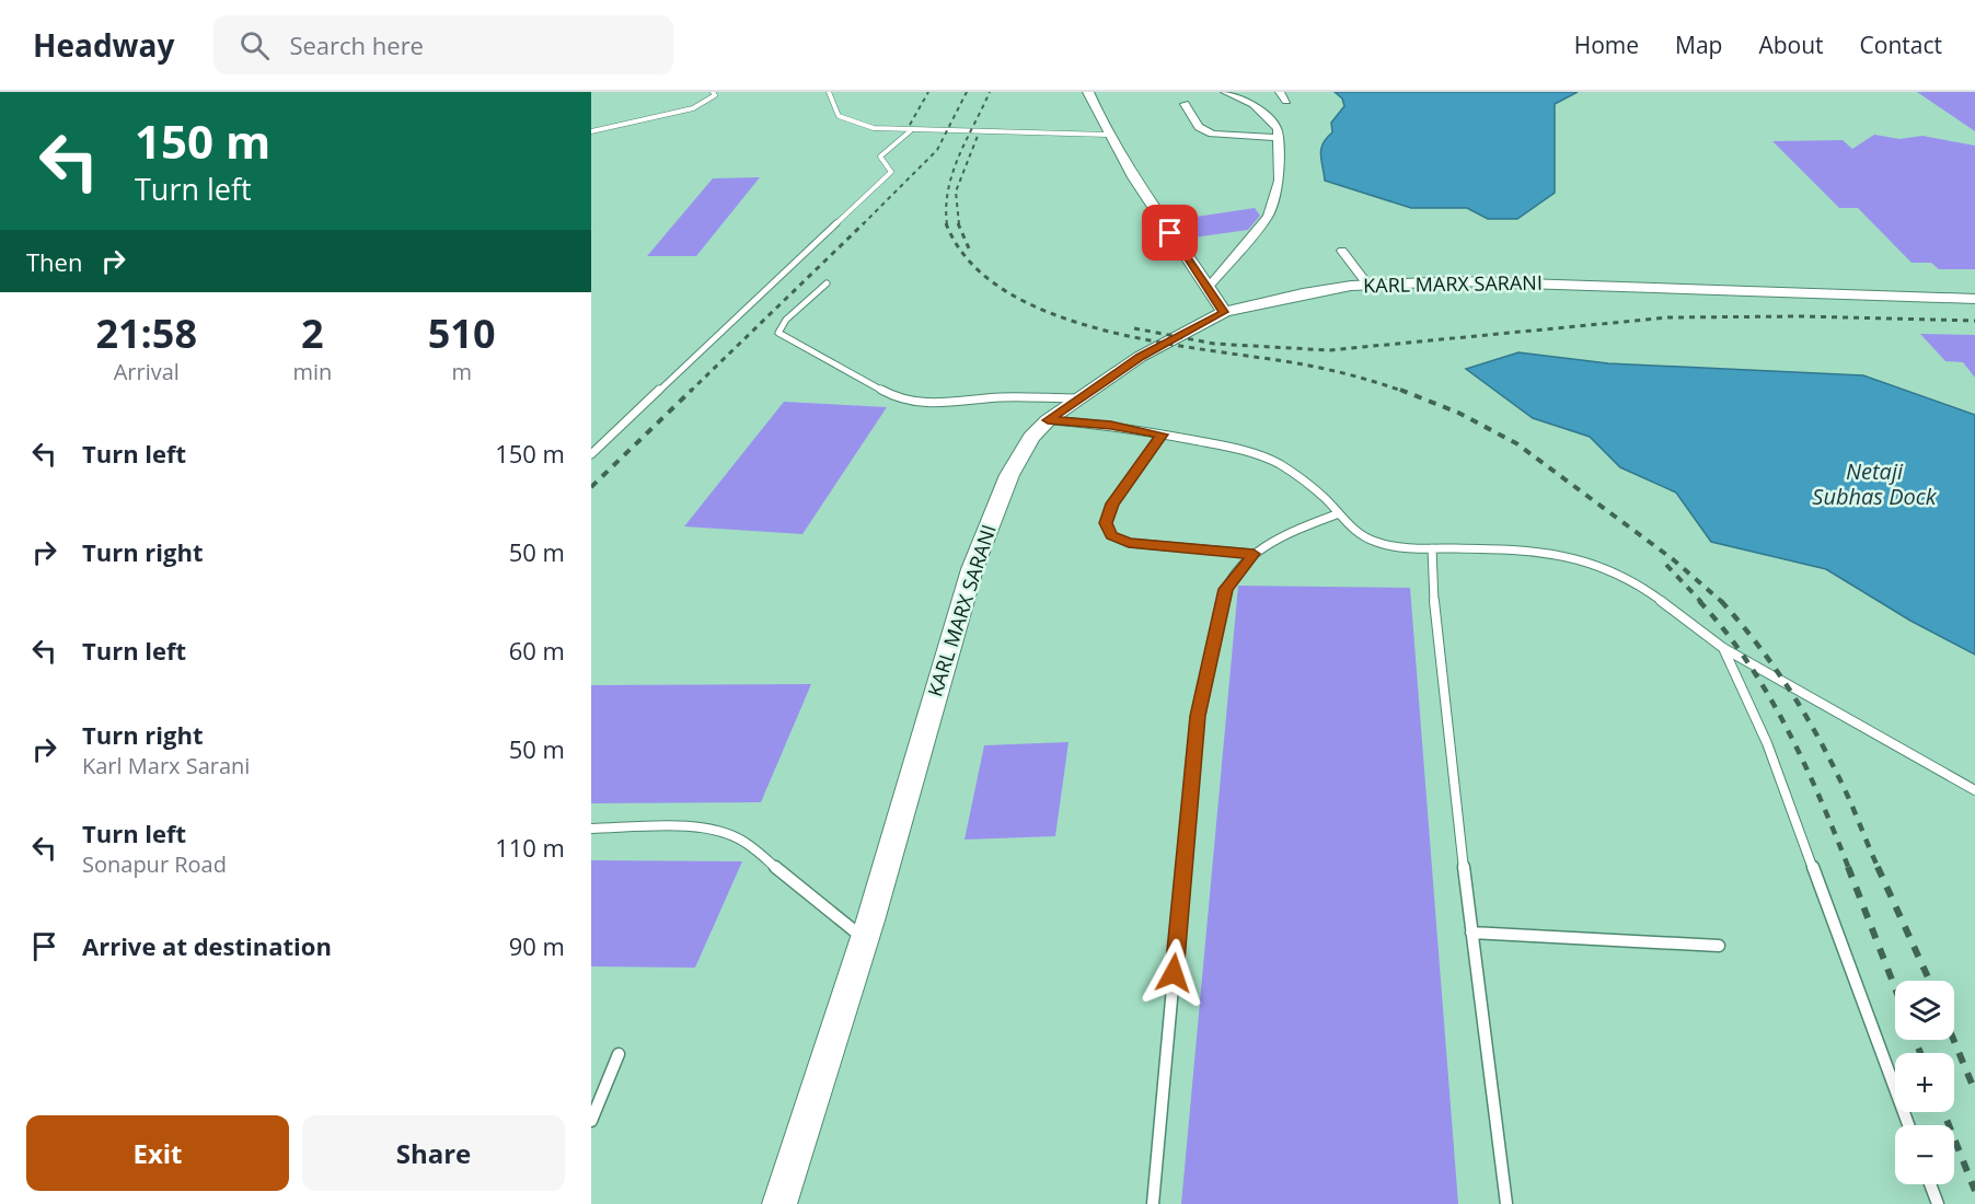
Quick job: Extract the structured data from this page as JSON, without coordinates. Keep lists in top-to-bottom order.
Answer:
{
  "streets": {
    "main road": ["KARL MARX SARANI"]
  },
  "water": ["Netaji Subhas Dock"],
  "page": {
    "header": "Headway",
    "search": "Search here",
    "nav": [
      "Home",
      "Map",
      "About",
      "Contact"
    ],
    "turn": ["150 m", "Turn left"],
    "then": "Then",
    "eta": [
      "21:58",
      "Arrival",
      "2",
      "min",
      "510",
      "m"
    ],
    "list": [
      {
        "name": "Turn left",
        "value": "150 m"
      },
      {
        "name": "Turn right",
        "value": "50 m"
      },
      {
        "name": "Turn left",
        "value": "60 m"
      },
      {
        "name": "Turn right",
        "note": "Karl Marx Sarani",
        "value": "50 m"
      },
      {
        "name": "Turn left",
        "note": "Sonapur Road",
        "value": "110 m"
      },
      {
        "name": "Arrive at destination",
        "value": "90 m"
      }
    ],
    "map_buttons": ["+", "−"],
    "buttons": ["Exit", "Share"]
  }
}
